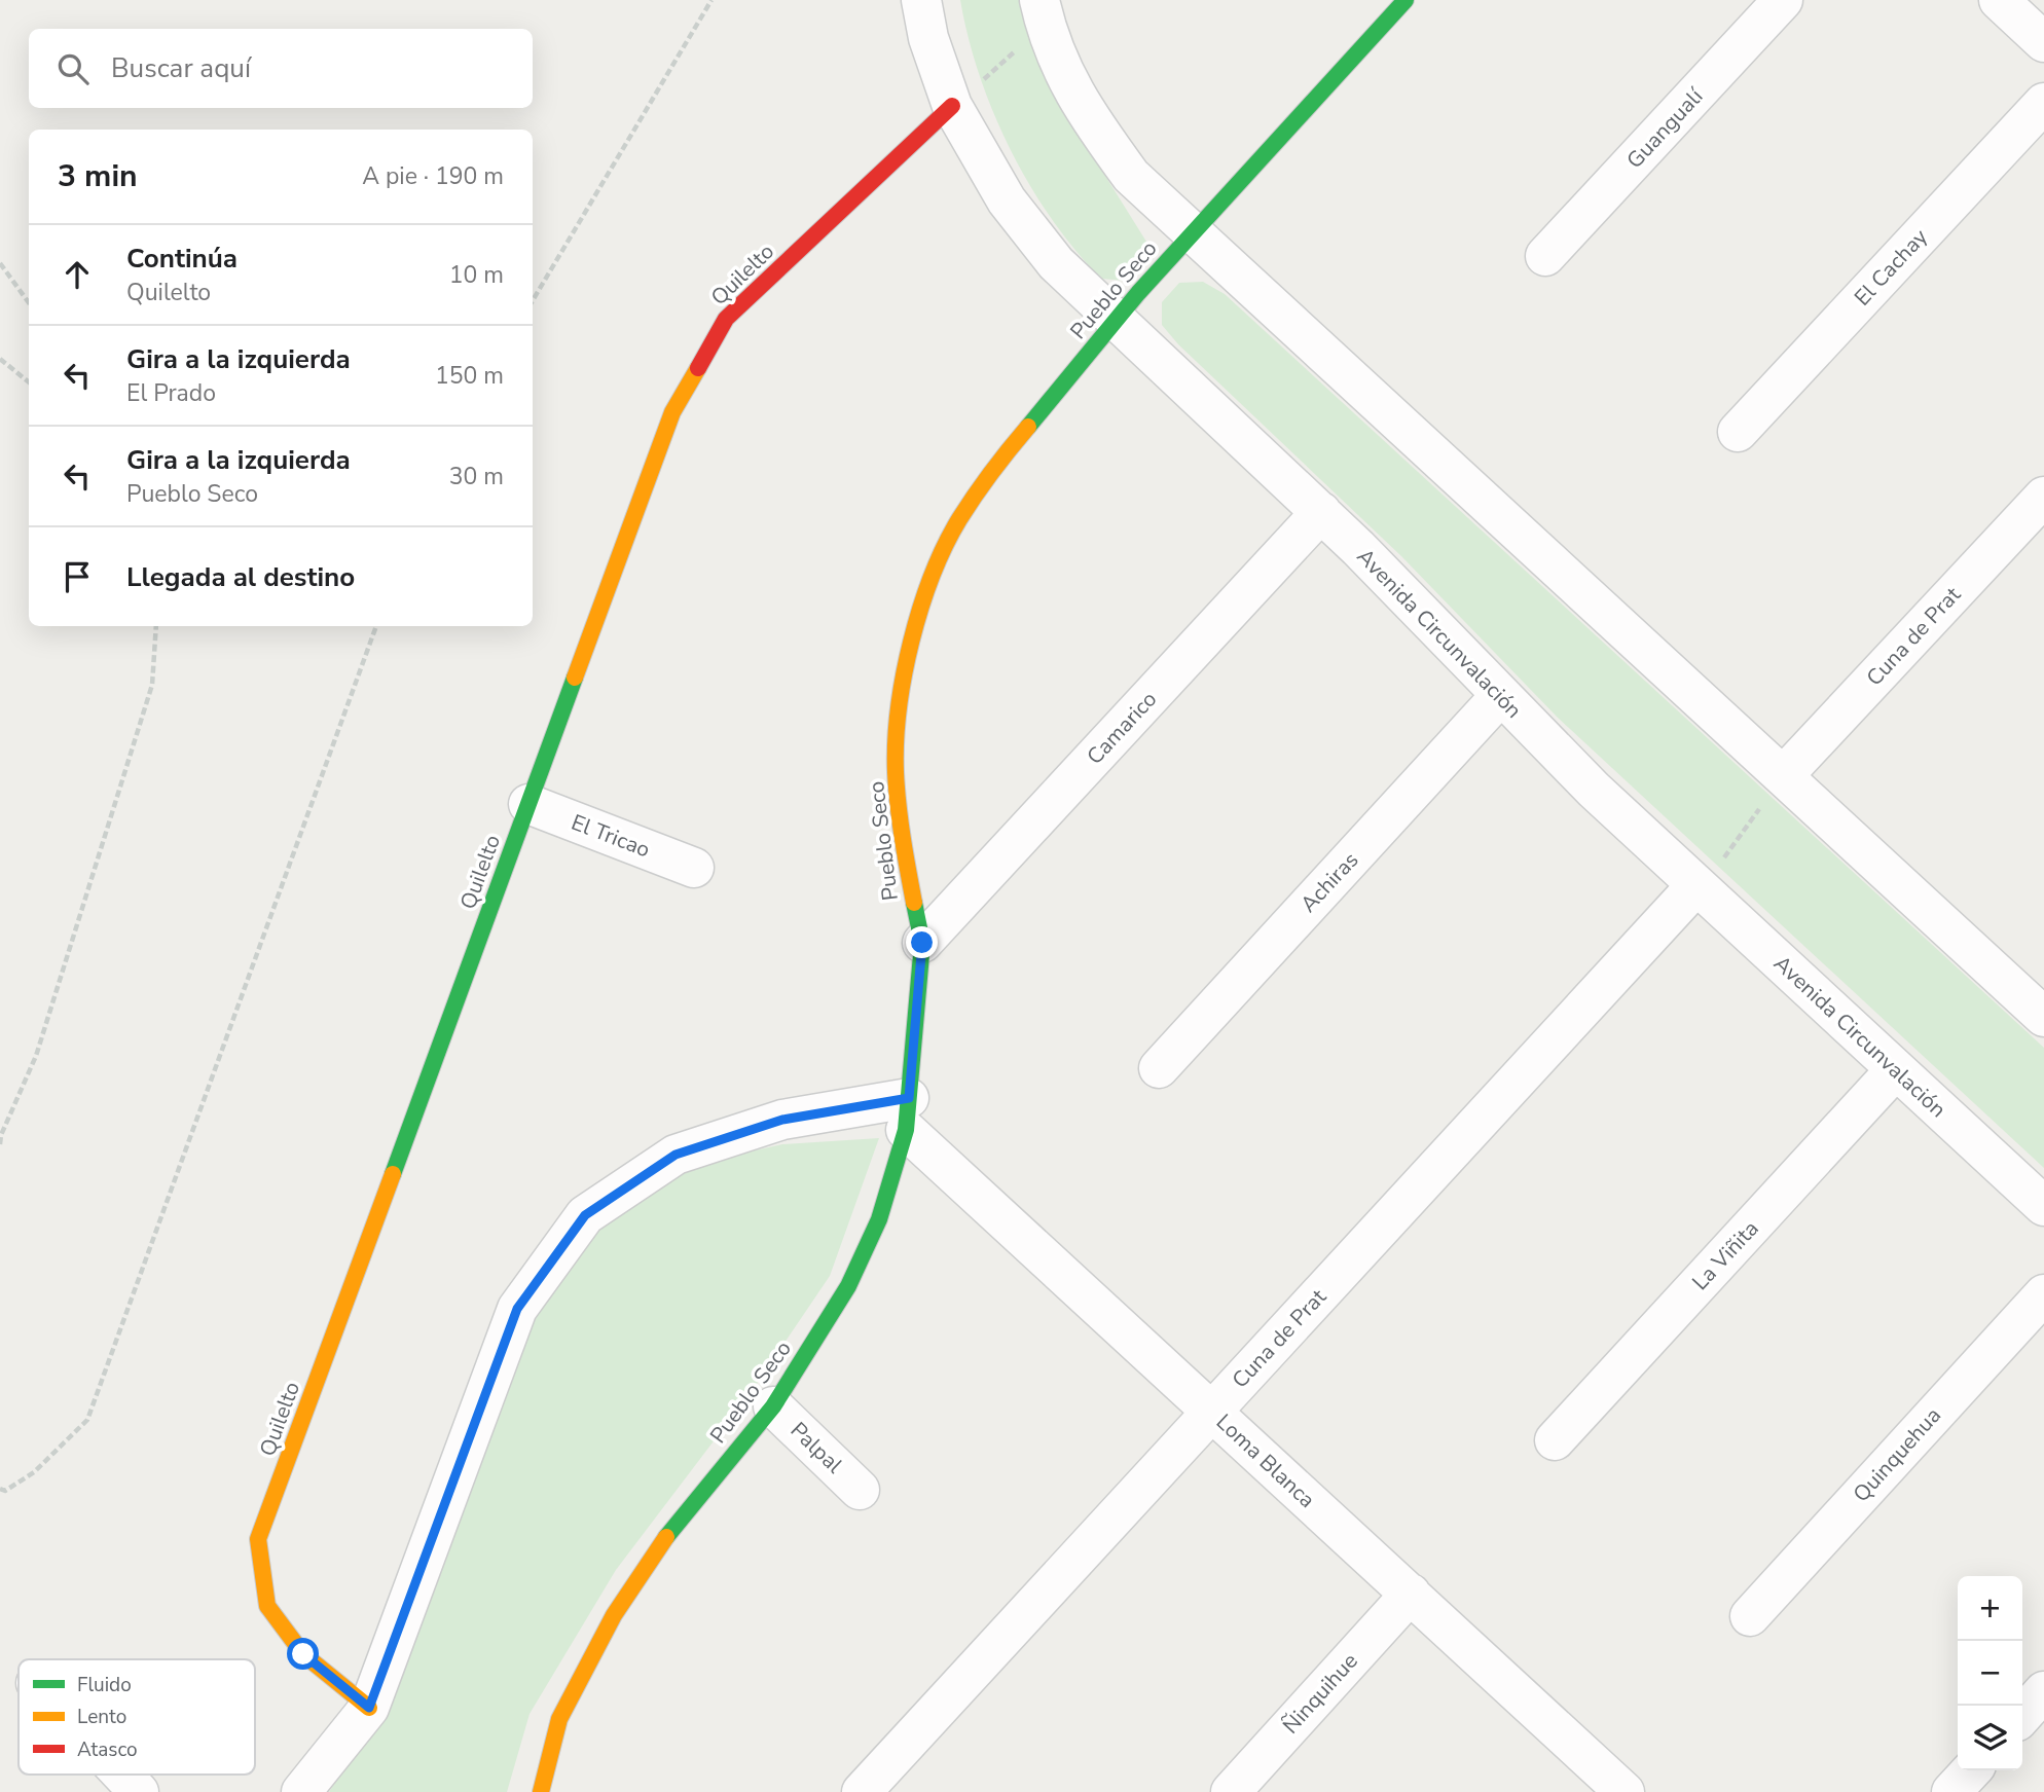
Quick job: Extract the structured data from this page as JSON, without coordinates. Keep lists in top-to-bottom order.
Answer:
{
  "streets": {
    "street": [
      "Guangualí",
      "El Cachay",
      "Quilelto",
      "Pueblo Seco",
      "Avenida Circunvalación",
      "Cuna de Prat",
      "Camarico",
      "El Tricao",
      "Achiras",
      "La Viñita",
      "Palpal",
      "Quinquehua",
      "Loma Blanca",
      "Ñinquihue"
    ]
  },
  "crossings": [
    ["Quilelto", "Avenida Circunvalación"],
    ["Quilelto", "El Tricao"],
    ["Pueblo Seco", "Avenida Circunvalación"],
    ["Pueblo Seco", "Camarico"],
    ["Pueblo Seco", "Palpal"],
    ["Pueblo Seco", "Loma Blanca"],
    ["Avenida Circunvalación", "Cuna de Prat"],
    ["Avenida Circunvalación", "Camarico"],
    ["Avenida Circunvalación", "Achiras"],
    ["Avenida Circunvalación", "La Viñita"],
    ["Cuna de Prat", "Loma Blanca"],
    ["Loma Blanca", "Ñinquihue"]
  ],
  "legend": ["Fluido", "Lento", "Atasco"],
  "page": {
    "search": "Buscar aquí",
    "heading": ["3 min", "A pie · 190 m"],
    "list": [
      ["Continúa", "Quilelto", "10 m"],
      ["Gira a la izquierda", "El Prado", "150 m"],
      ["Gira a la izquierda", "Pueblo Seco", "30 m"],
      "Llegada al destino"
    ],
    "map_buttons": ["+", "−"]
  }
}
